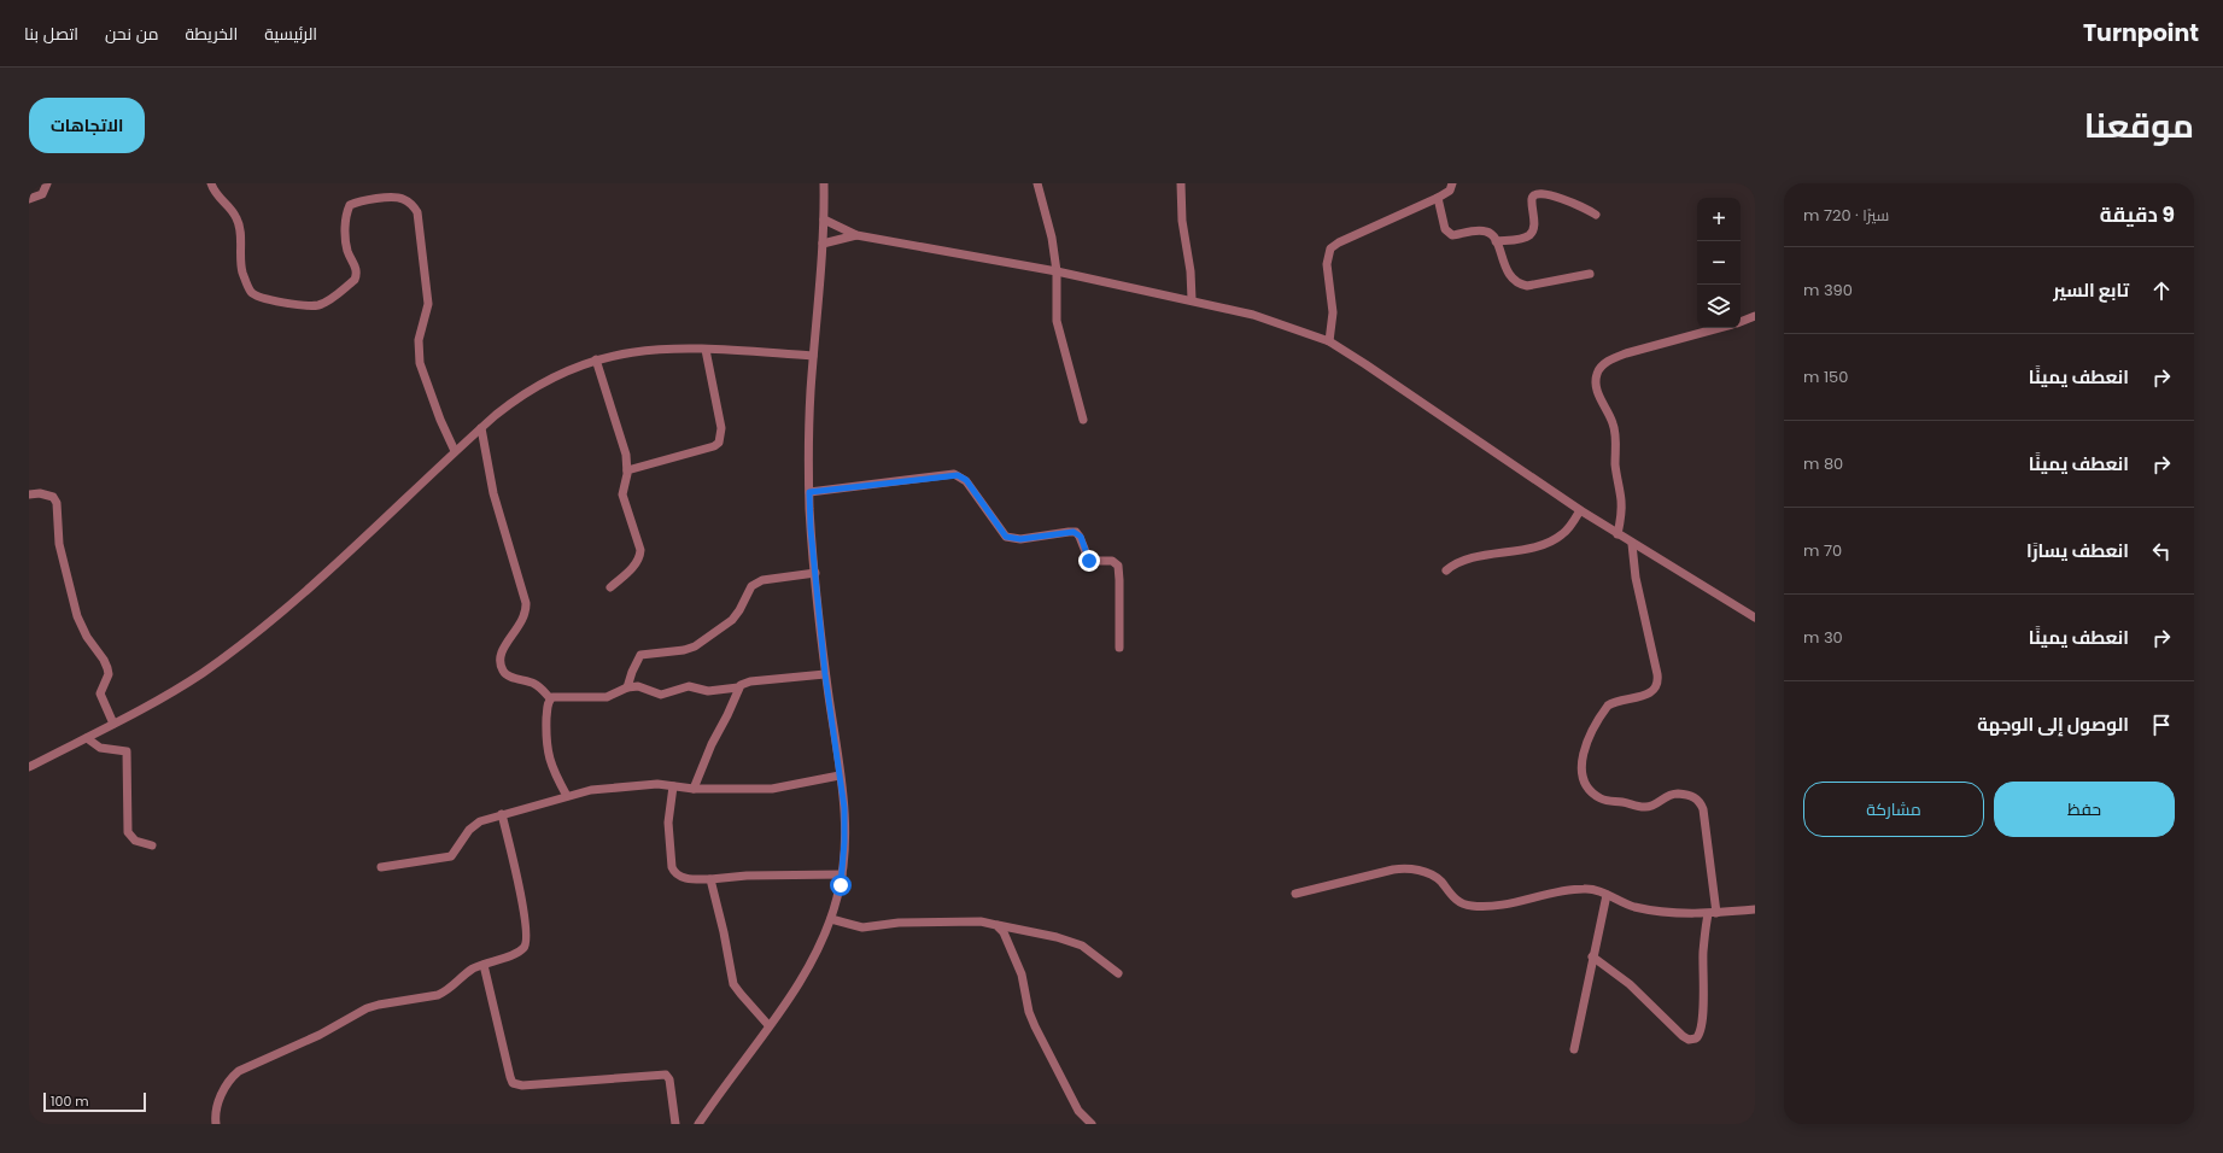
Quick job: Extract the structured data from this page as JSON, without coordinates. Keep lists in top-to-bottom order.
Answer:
{
  "scale_bar": "100 m",
  "page": {
    "header": "Turnpoint",
    "nav": [
      "الرئيسية",
      "الخريطة",
      "من نحن",
      "اتصل بنا"
    ],
    "title": "موقعنا",
    "buttons": [
      "الاتجاهات",
      ["حفظ", "مشاركة"]
    ],
    "heading": ["9 دقيقة", "سيرًا · 720 m"],
    "map_buttons": ["+", "−"],
    "list": [
      ["تابع السير", "390 m"],
      ["انعطف يمينًا", "150 m"],
      ["انعطف يمينًا", "80 m"],
      ["انعطف يسارًا", "70 m"],
      ["انعطف يمينًا", "30 m"],
      "الوصول إلى الوجهة"
    ],
    "scale": "100 m"
  }
}
